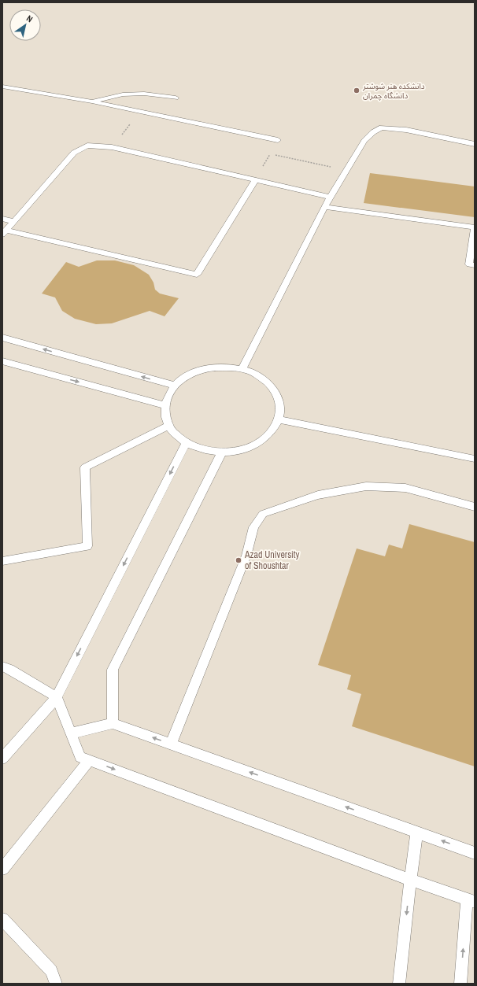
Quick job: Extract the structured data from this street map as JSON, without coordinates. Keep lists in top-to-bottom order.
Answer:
{
  "places": ["دانشکده هنر شوشتر دانشگاه چمران", "Azad University of Shoushtar"],
  "north": "top right"
}
